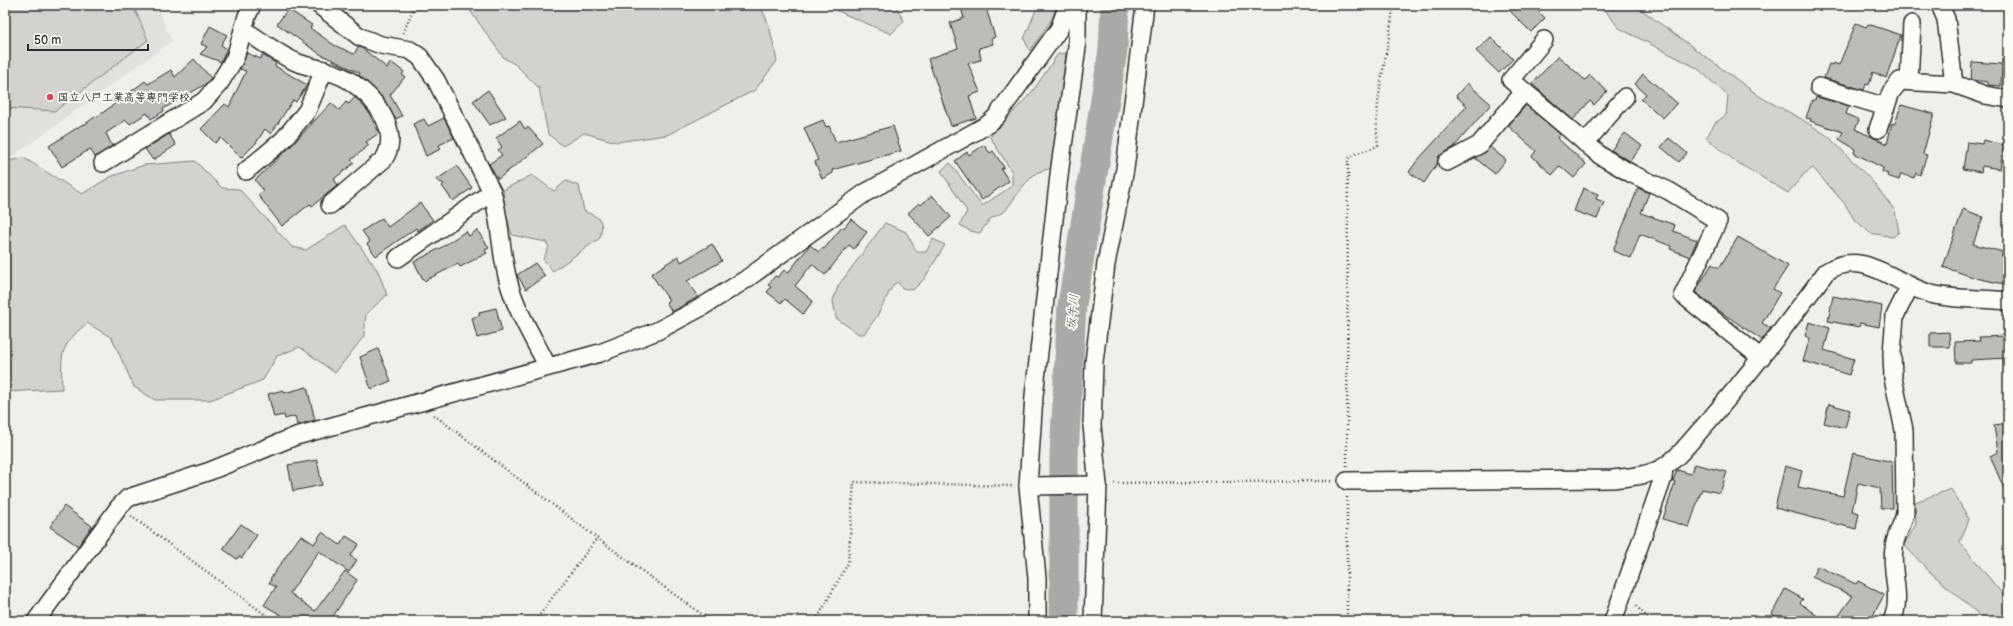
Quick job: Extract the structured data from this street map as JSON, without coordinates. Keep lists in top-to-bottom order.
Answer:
{
  "water": ["坂牛川"],
  "places": ["国立八戸工業高等専門学校"],
  "scale_bar": "50 m"
}
